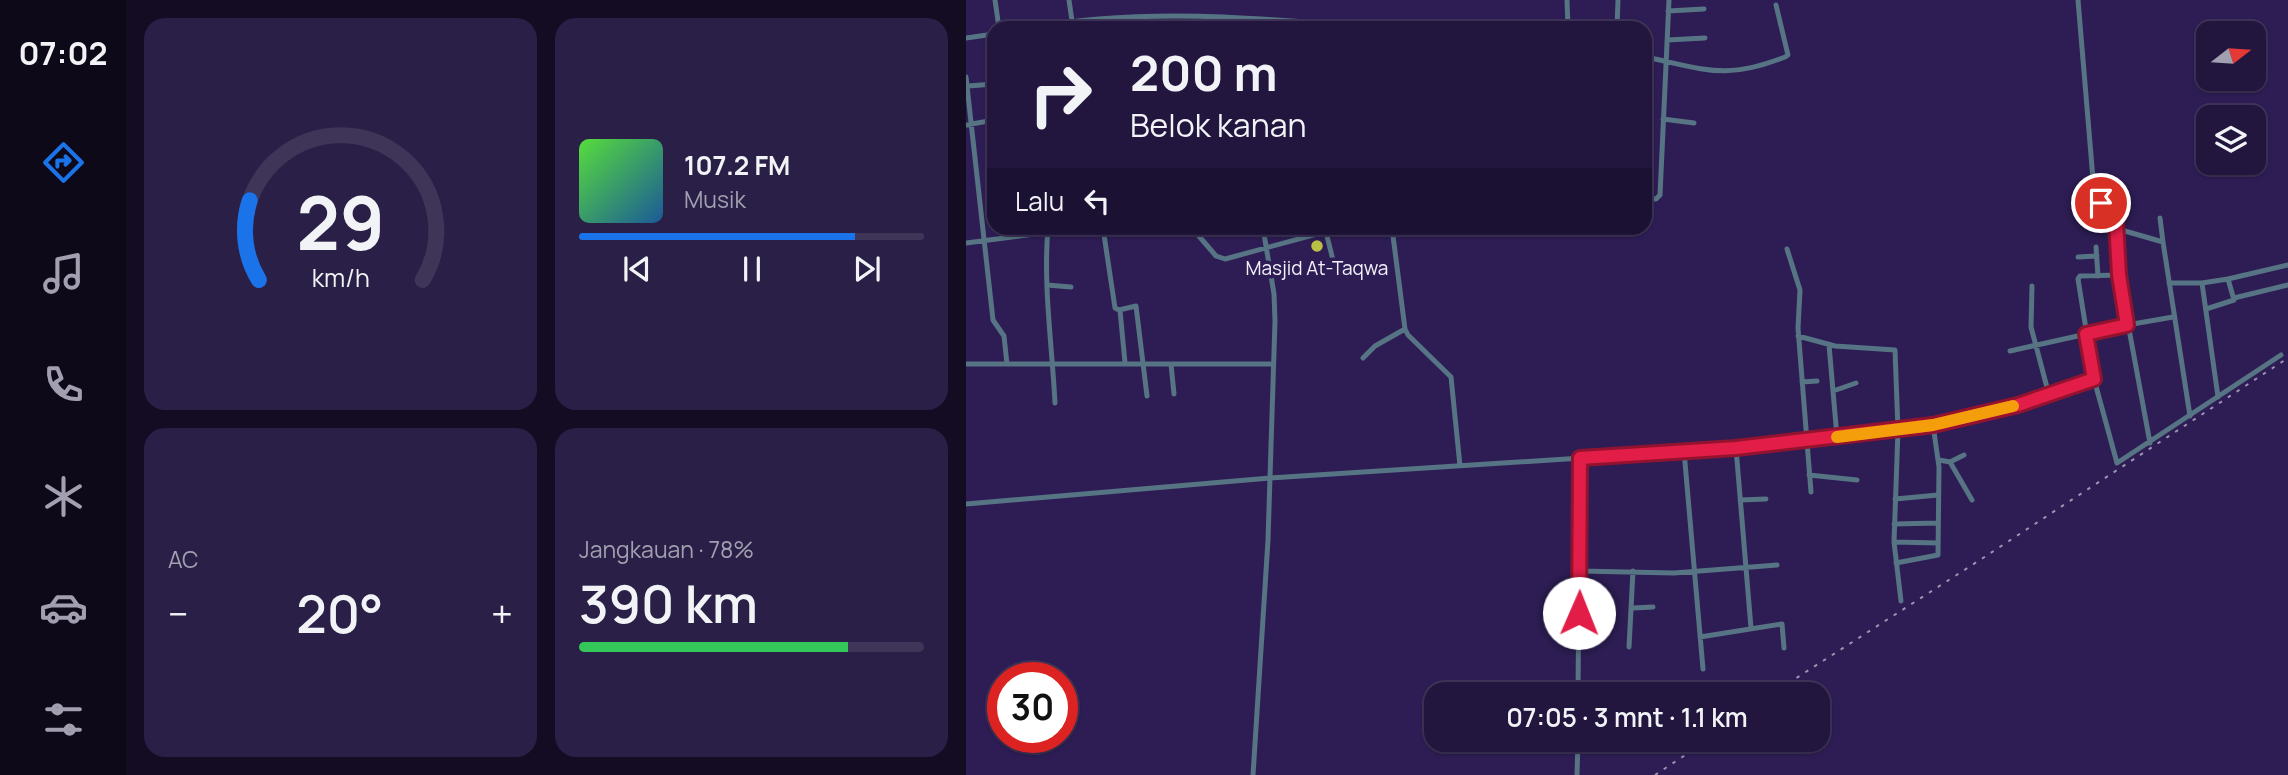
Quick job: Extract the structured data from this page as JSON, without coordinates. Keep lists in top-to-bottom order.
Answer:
{
  "places": ["Masjid At-Taqwa"],
  "north": "right",
  "page": {
    "tabs": "07:02",
    "turn": ["200 m", "Belok kanan"],
    "song": ["107.2 FM", "Musik"],
    "then": "Lalu",
    "tile": [
      "AC",
      ["Jangkauan · 78%", "390 km"]
    ],
    "heat": ["−", "20°", "+"],
    "limit": "30",
    "trip": "07:05 · 3 mnt · 1.1 km",
    "gauge": ["29", "km/h"]
  }
}
